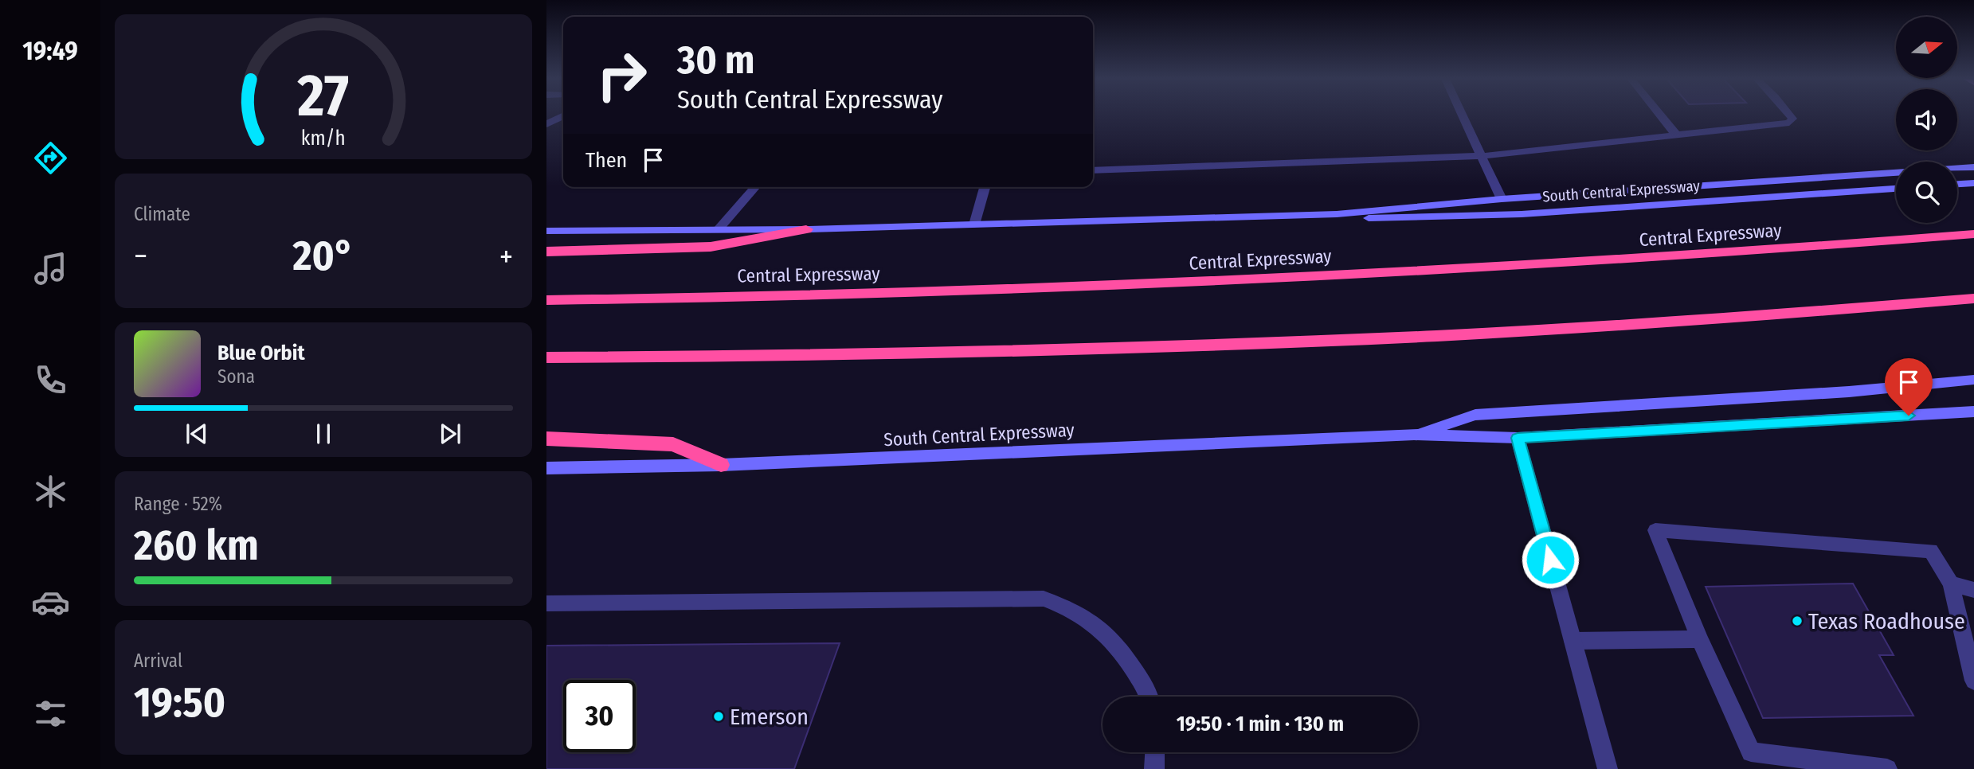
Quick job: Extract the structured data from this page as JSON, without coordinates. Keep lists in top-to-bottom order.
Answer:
{
  "streets": {
    "highway": ["Central Expressway"],
    "main road": ["South Central Expressway"]
  },
  "places": ["Texas Roadhouse", "Emerson"],
  "north": "right",
  "page": {
    "tabs": "19:49",
    "turn": ["30 m", "South Central Expressway"],
    "then": "Then",
    "tile": [
      "Climate",
      ["Range · 52%", "260 km"],
      ["Arrival", "19:50"]
    ],
    "heat": ["−", "20°", "+"],
    "song": ["Blue Orbit", "Sona"],
    "limit": "30",
    "trip": "19:50 · 1 min · 130 m",
    "gauge": ["27", "km/h"]
  }
}
